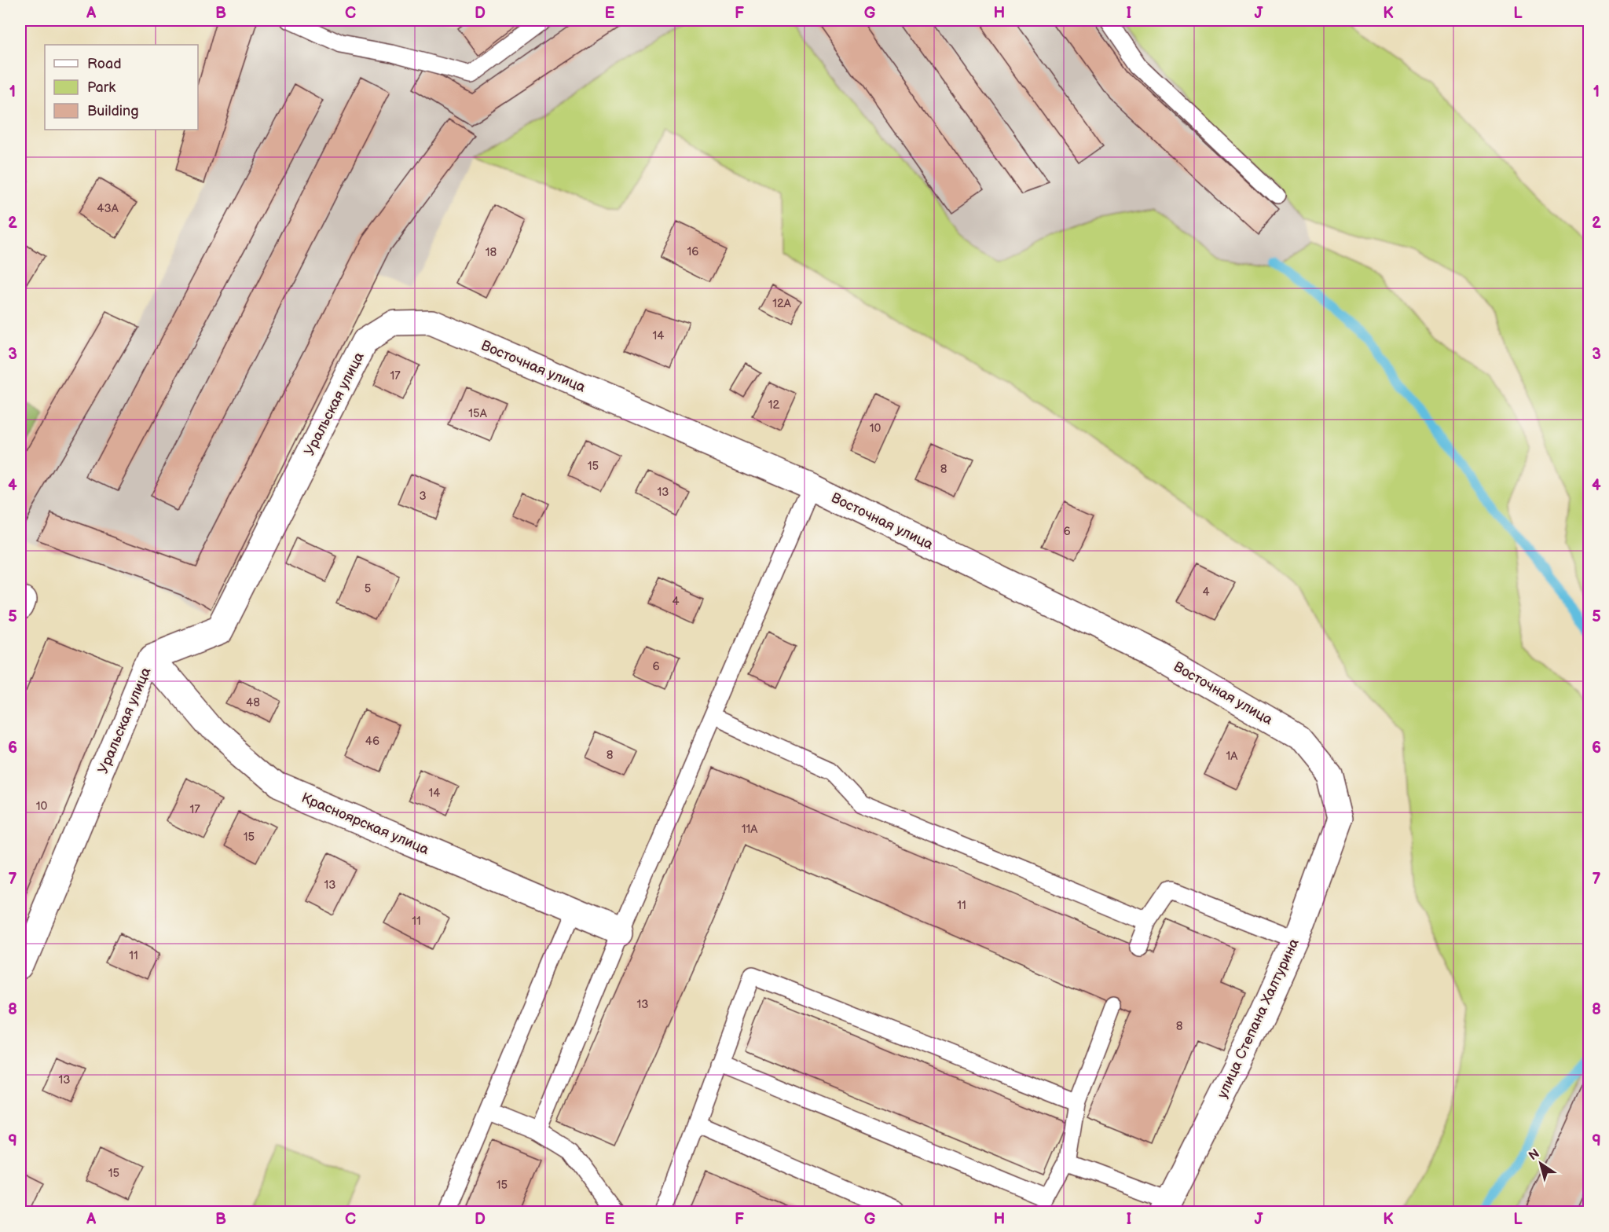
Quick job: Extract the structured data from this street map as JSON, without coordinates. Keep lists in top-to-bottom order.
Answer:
{
  "streets": {
    "street": [
      "Восточная улица",
      "Уральская улица",
      "Красноярская улица",
      "улица Степана Халтурина"
    ]
  },
  "crossings": [
    ["Восточная улица", "Уральская улица"],
    ["Восточная улица", "улица Степана Халтурина"],
    ["Уральская улица", "Красноярская улица"]
  ],
  "house_numbers": [
    "43А",
    "16",
    "18",
    "12А",
    "14",
    "17",
    "12",
    "15А",
    "10",
    "15",
    "8",
    "13",
    "3",
    "6",
    "5",
    "4",
    "4",
    "6",
    "48",
    "46",
    "8",
    "1А",
    "14",
    "10",
    "17",
    "11А",
    "15",
    "13",
    "11",
    "11",
    "11",
    "13",
    "8",
    "13",
    "15",
    "15"
  ],
  "legend": ["Road", "Park", "Building"],
  "north": "top left",
  "grid": {
    "columns": [
      "A",
      "B",
      "C",
      "D",
      "E",
      "F",
      "G",
      "H",
      "I",
      "J",
      "K",
      "L"
    ],
    "rows": [
      "1",
      "2",
      "3",
      "4",
      "5",
      "6",
      "7",
      "8",
      "9"
    ]
  }
}
